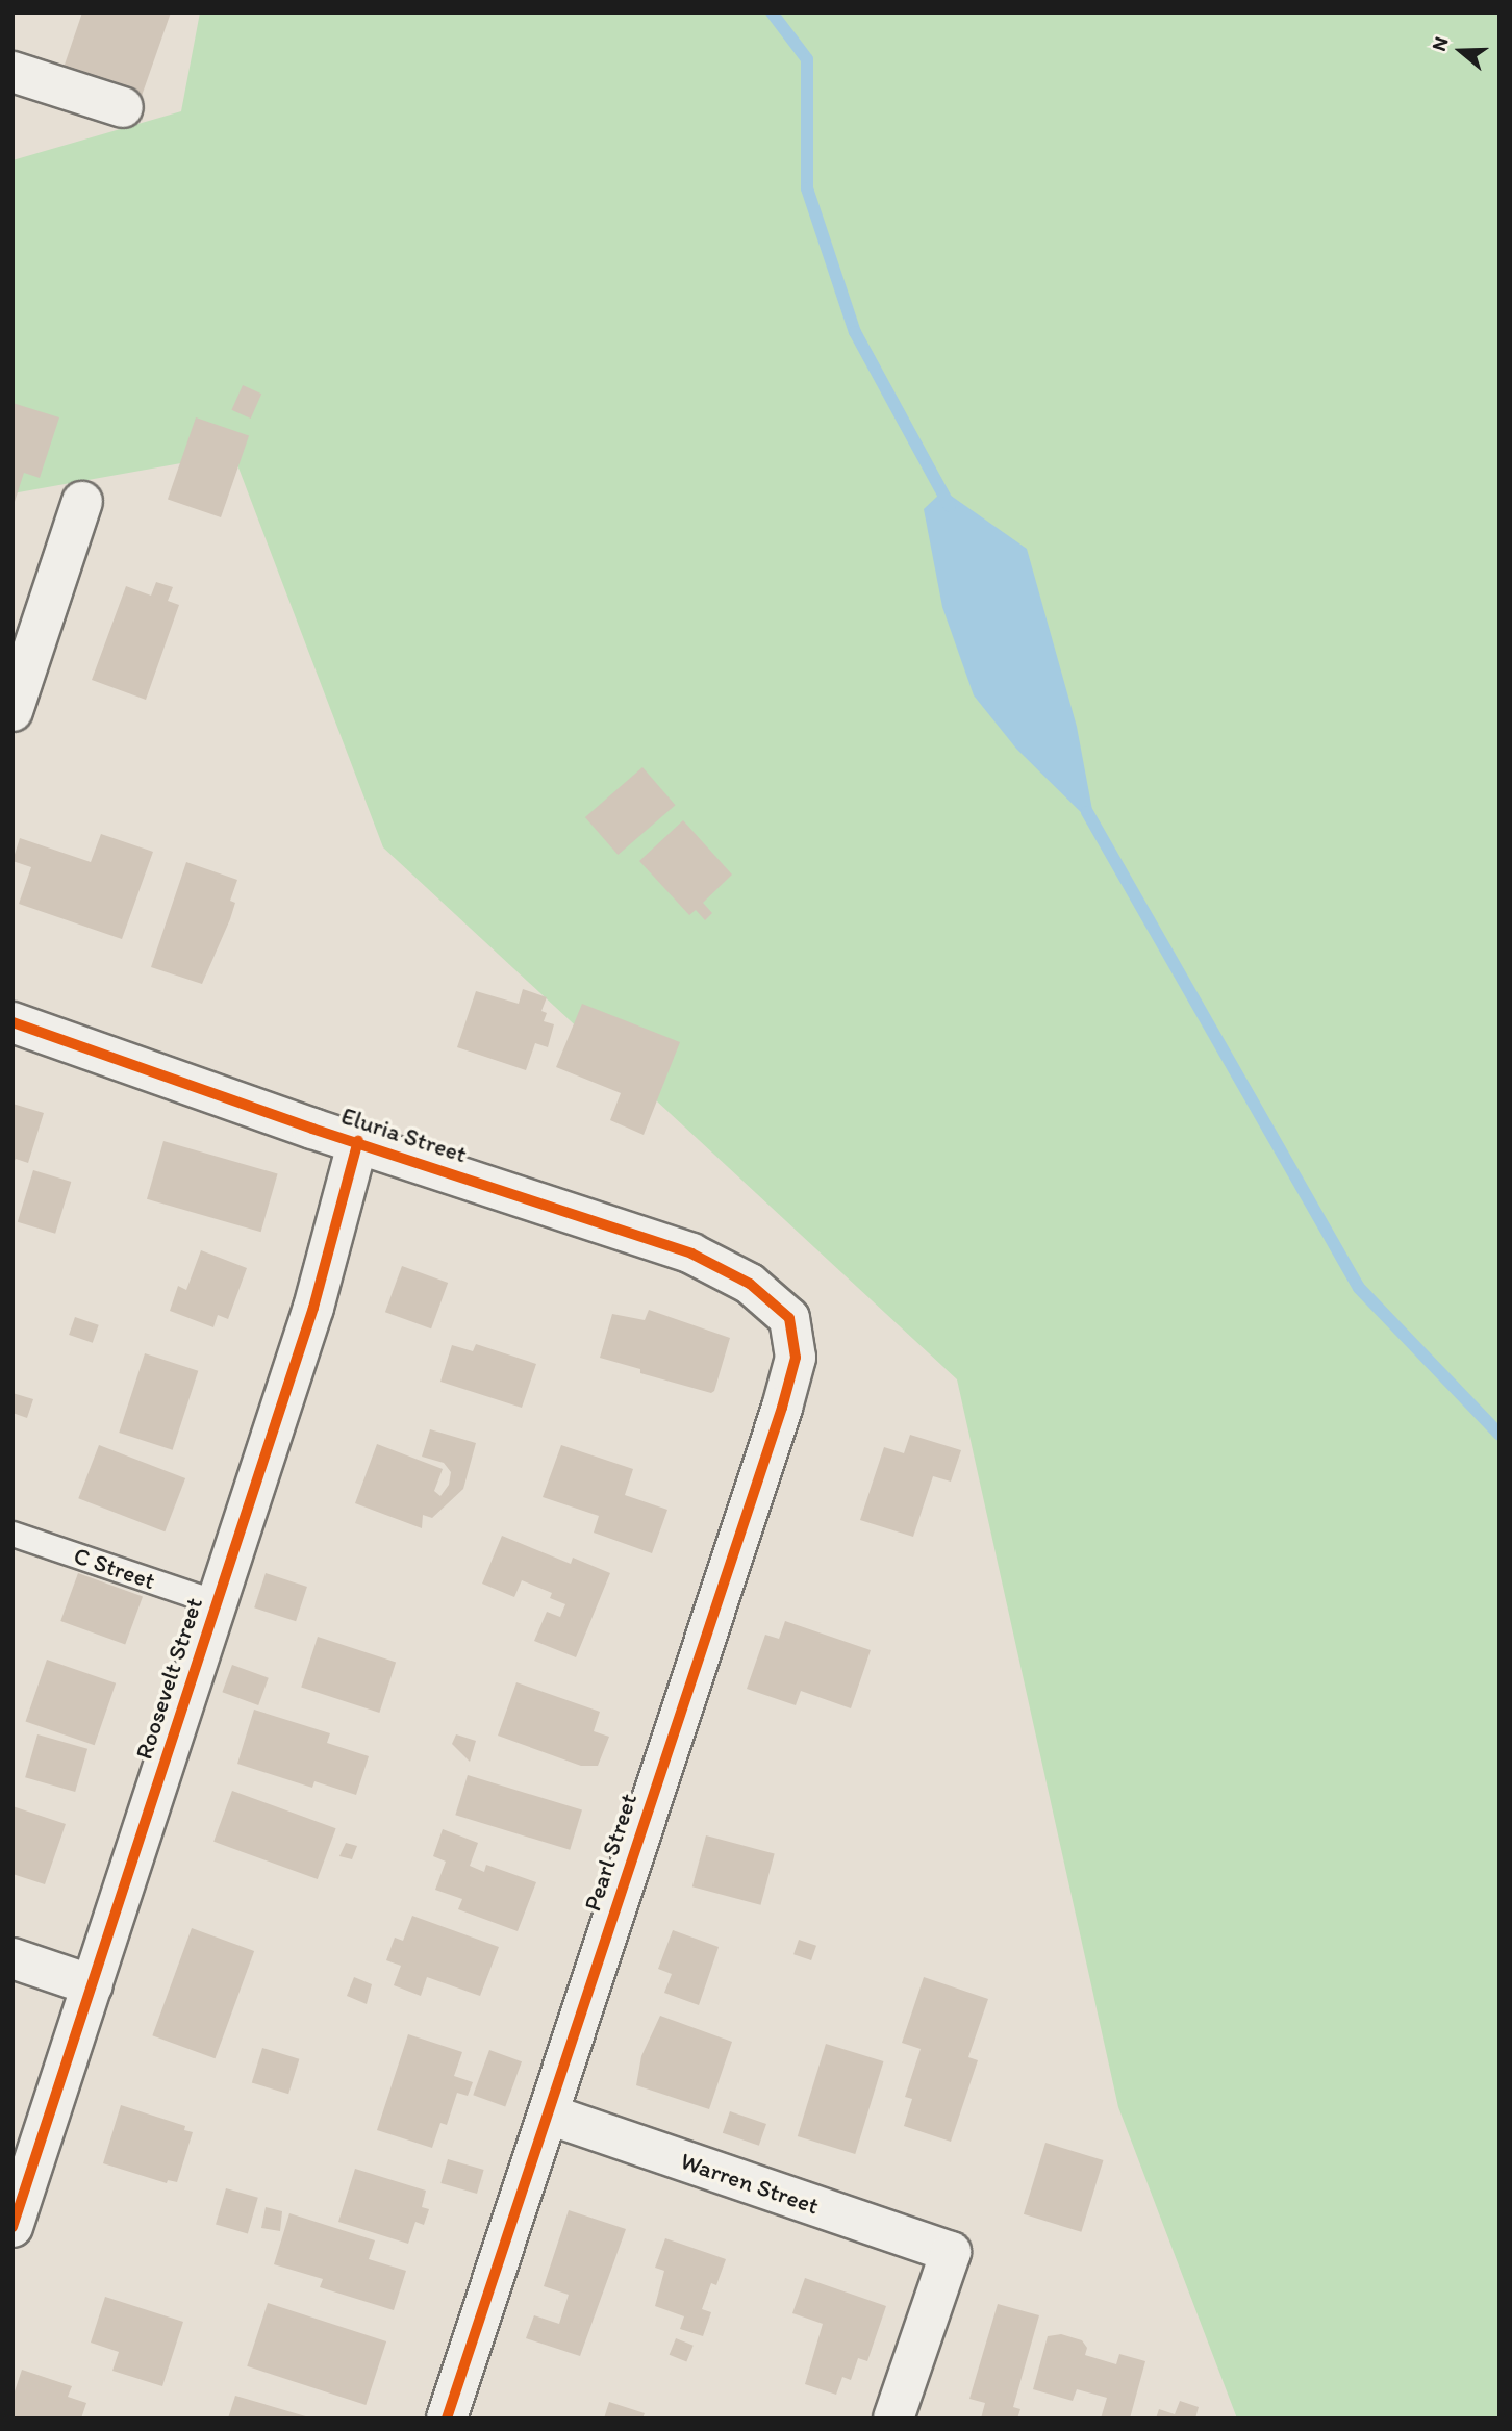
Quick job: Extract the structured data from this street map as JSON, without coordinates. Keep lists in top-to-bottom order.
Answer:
{
  "streets": {
    "street": [
      "Eluria Street",
      "Roosevelt Street",
      "Pearl Street",
      "Warren Street"
    ],
    "lane": ["C Street"]
  },
  "crossings": [
    ["Eluria Street", "Roosevelt Street"],
    ["Eluria Street", "Pearl Street"],
    ["C Street", "Roosevelt Street"],
    ["Pearl Street", "Warren Street"]
  ],
  "north": "left"
}
